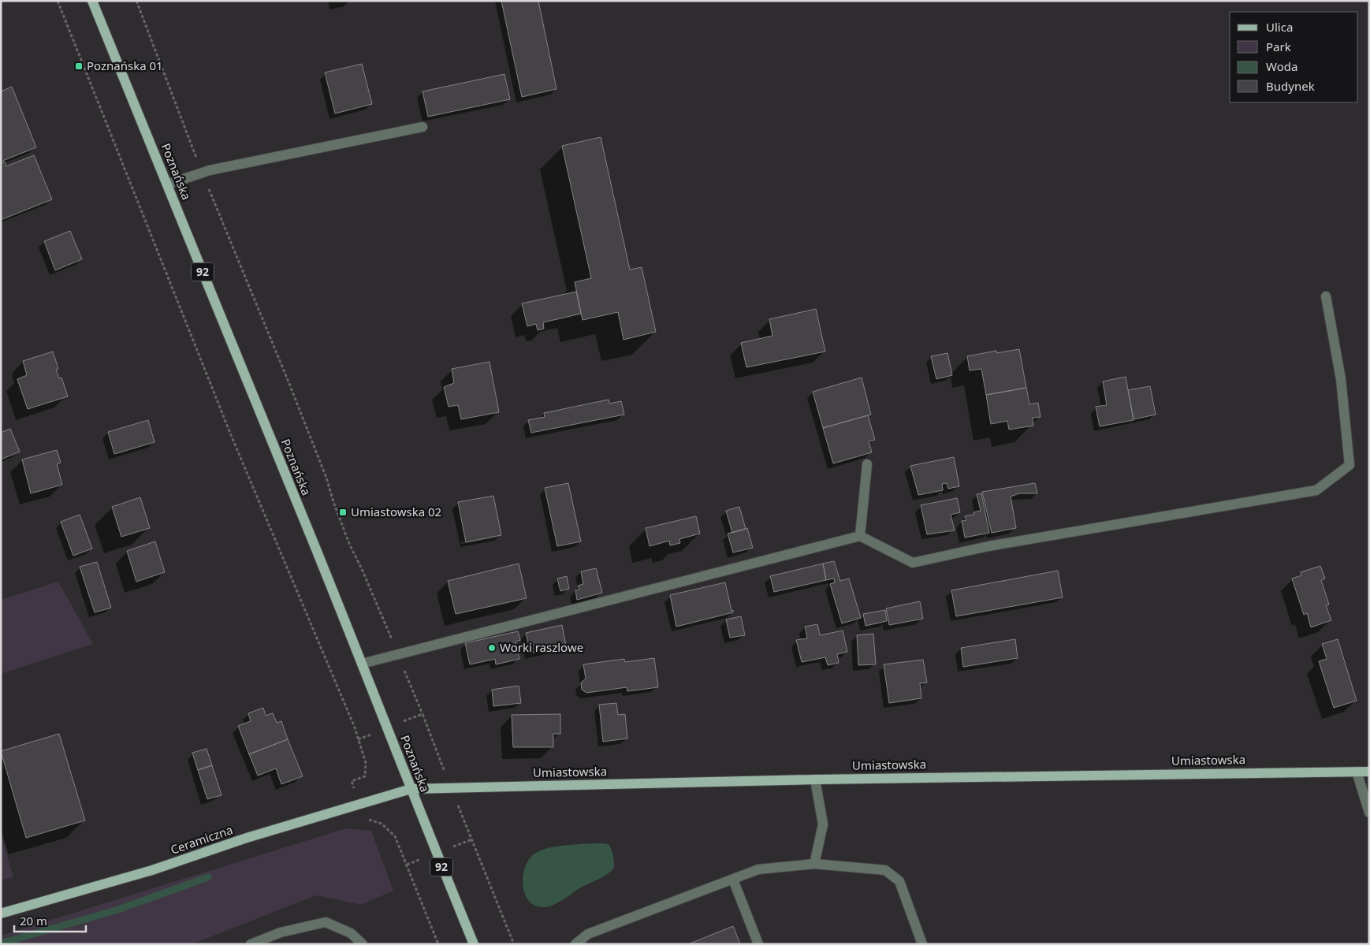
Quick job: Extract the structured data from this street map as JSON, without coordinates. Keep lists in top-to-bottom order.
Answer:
{
  "streets": {
    "main road": [
      "Poznańska",
      "92",
      "Umiastowska",
      "Ceramiczna"
    ]
  },
  "crossings": [
    ["Poznańska", "Umiastowska"],
    ["Poznańska", "Ceramiczna"],
    ["Umiastowska", "Ceramiczna"]
  ],
  "places": {
    "transit": ["Poznańska 01", "Umiastowska 02"],
    "other": ["Worki raszlowe"]
  },
  "legend": [
    "Ulica",
    "Park",
    "Woda",
    "Budynek"
  ],
  "scale_bar": "20 m"
}
